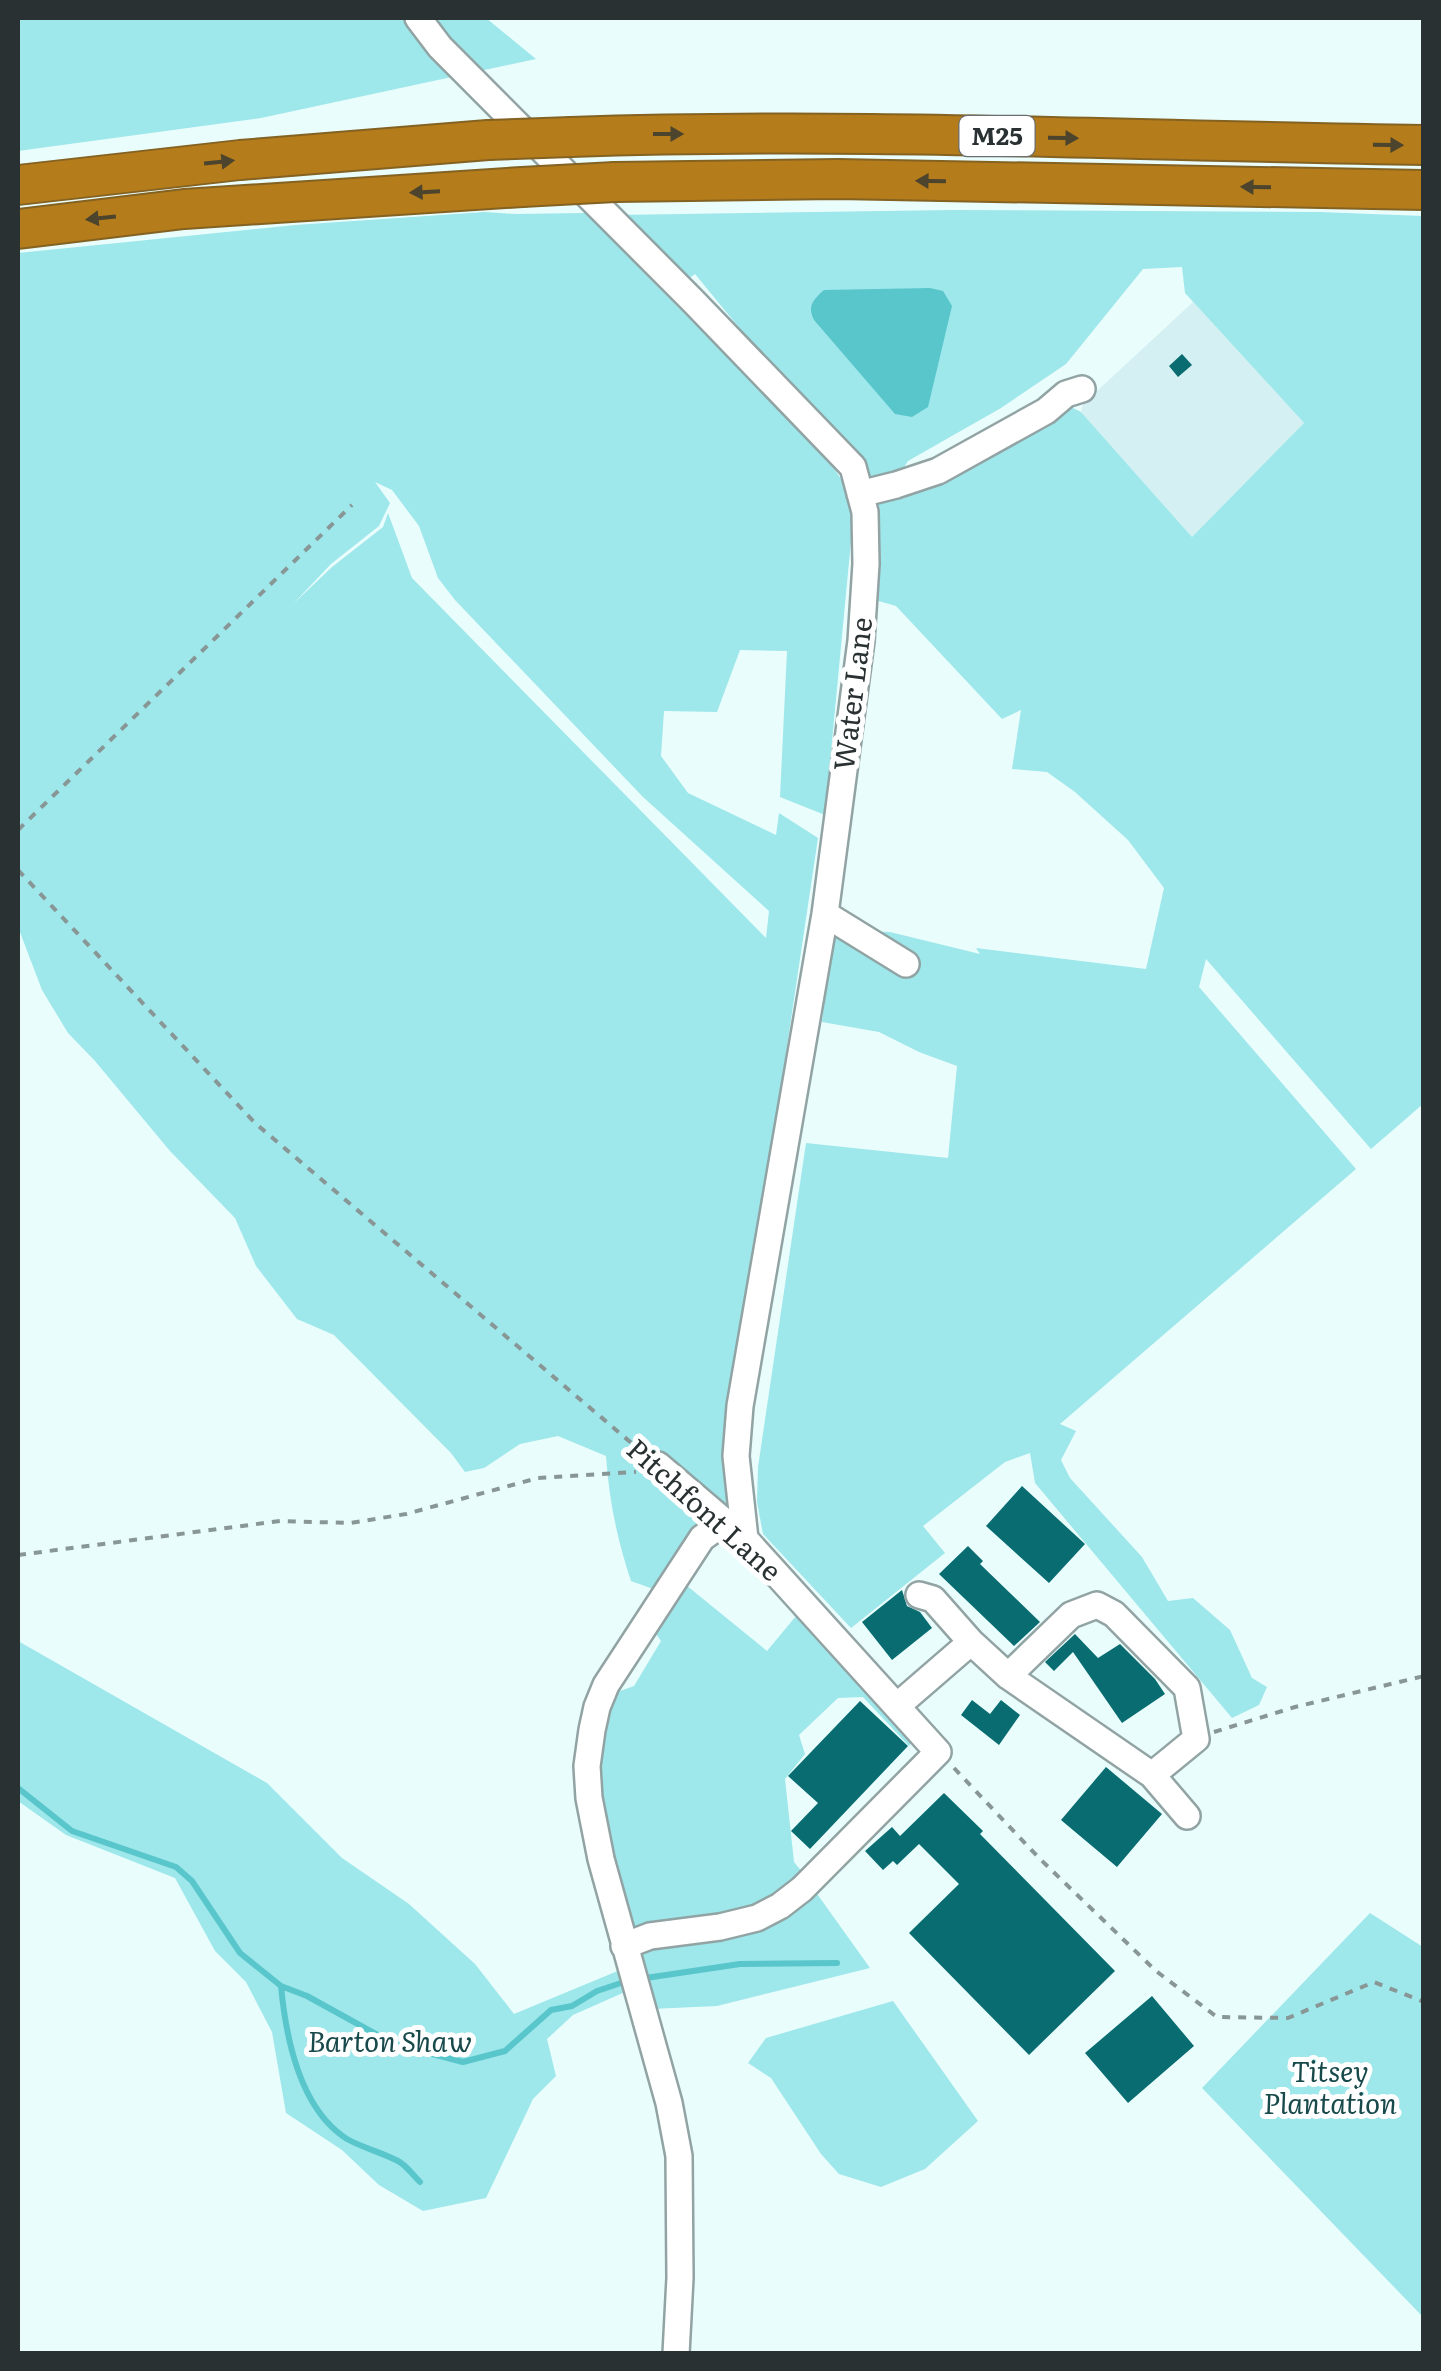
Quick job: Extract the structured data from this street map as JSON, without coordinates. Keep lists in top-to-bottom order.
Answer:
{
  "streets": {
    "highway": ["M25"],
    "lane": ["Water Lane", "Pitchfont Lane"]
  },
  "crossings": [
    ["Water Lane", "Pitchfont Lane"]
  ],
  "parks": ["Barton Shaw", "Titsey Plantation"]
}
